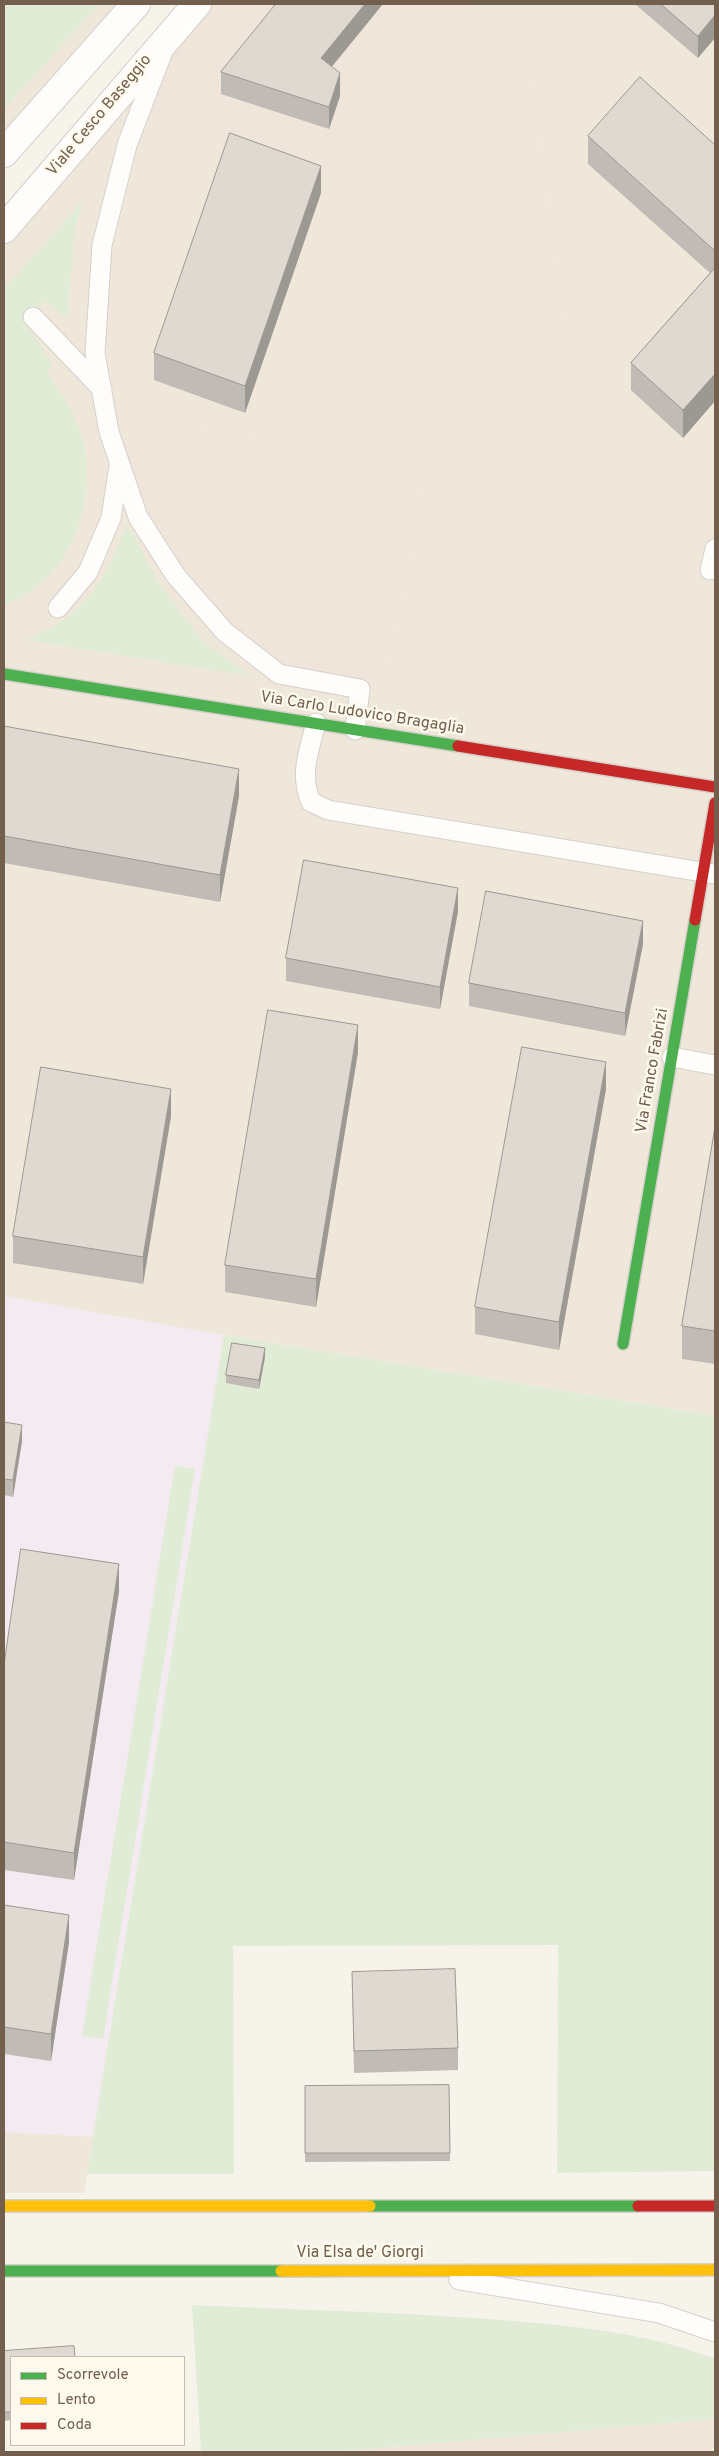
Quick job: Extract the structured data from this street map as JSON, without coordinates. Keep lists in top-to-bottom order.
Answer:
{
  "streets": {
    "main road": ["Via Carlo Ludovico Bragaglia", "Via Franco Fabrizi", "Via Elsa de' Giorgi"],
    "street": ["Viale Cesco Baseggio"]
  },
  "legend": ["Scorrevole", "Lento", "Coda"]
}
